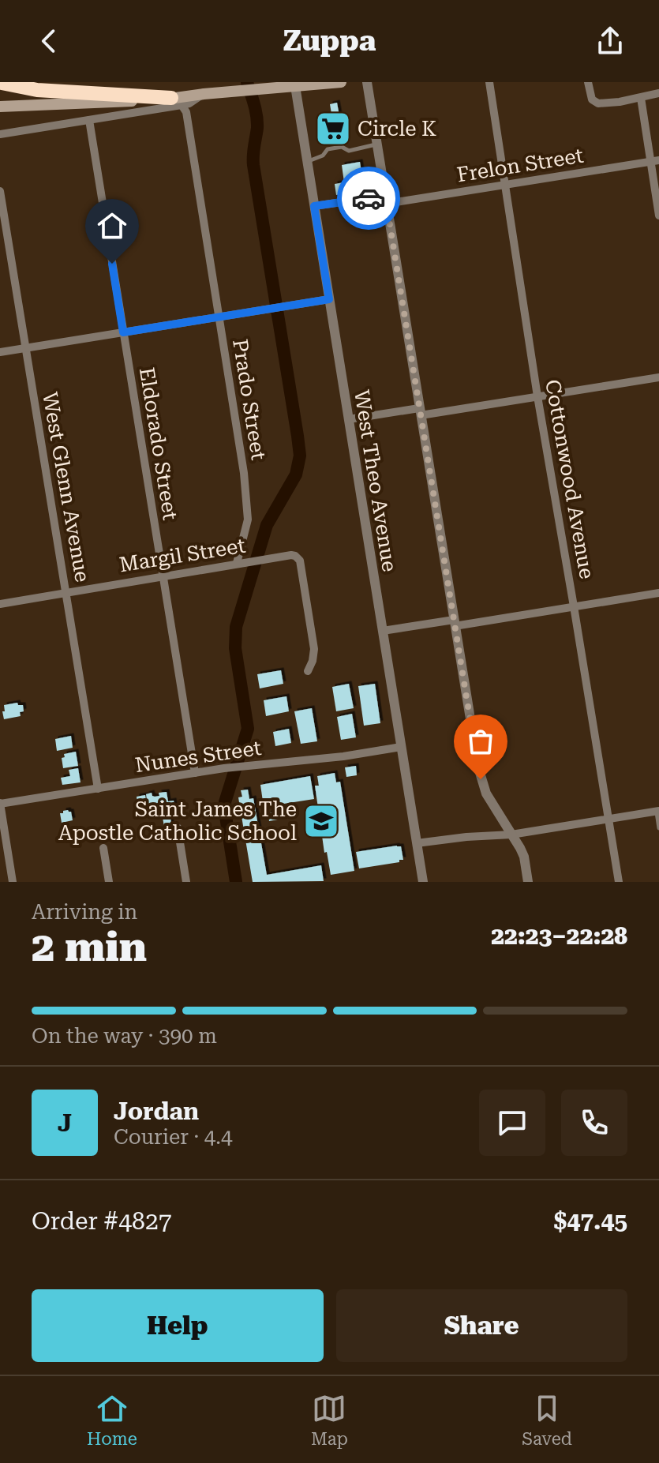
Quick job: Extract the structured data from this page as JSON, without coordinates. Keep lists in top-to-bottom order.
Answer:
{
  "streets": {
    "street": [
      "Frelon Street",
      "Prado Street",
      "Eldorado Street",
      "Cottonwood Avenue",
      "West Theo Avenue",
      "West Glenn Avenue",
      "Margil Street",
      "Nunes Street"
    ]
  },
  "crossings": [
    ["Frelon Street", "Cottonwood Avenue"],
    ["Frelon Street", "West Theo Avenue"],
    ["Prado Street", "Margil Street"],
    ["Eldorado Street", "Margil Street"],
    ["Eldorado Street", "Nunes Street"],
    ["West Theo Avenue", "Nunes Street"],
    ["West Glenn Avenue", "Margil Street"],
    ["West Glenn Avenue", "Nunes Street"]
  ],
  "places": {
    "supermarket": ["Circle K"],
    "school or university": ["Saint James The Apostle Catholic School"]
  },
  "page": {
    "header": "Zuppa",
    "heading": ["2 min", "Arriving in", "22:23–22:28"],
    "panel": [
      "Jordan",
      "Courier · 4.4",
      "Order #4827",
      "$47.45"
    ],
    "bar": "On the way · 390 m",
    "round": "J",
    "buttons": ["Help", "Share"],
    "tabs": ["Home", "Map", "Saved"]
  }
}
